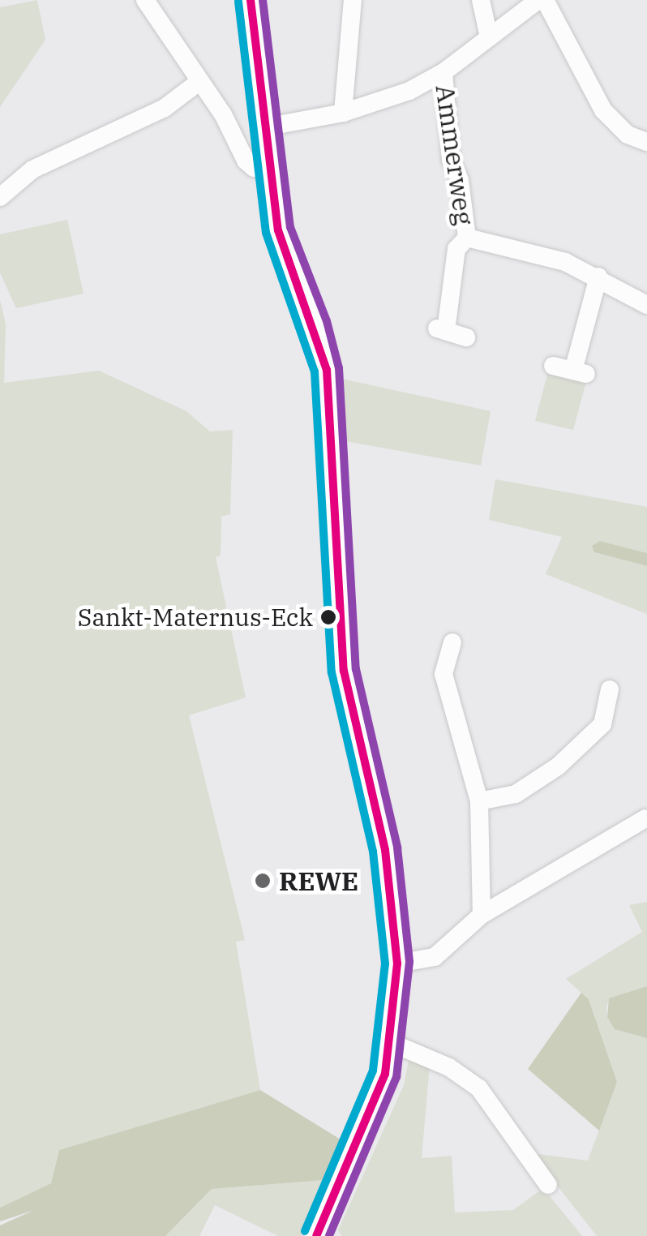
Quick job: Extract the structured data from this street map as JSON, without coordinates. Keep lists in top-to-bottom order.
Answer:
{
  "streets": {
    "street": ["Ammerweg"]
  },
  "places": ["Sankt-Maternus-Eck", "REWE"]
}
